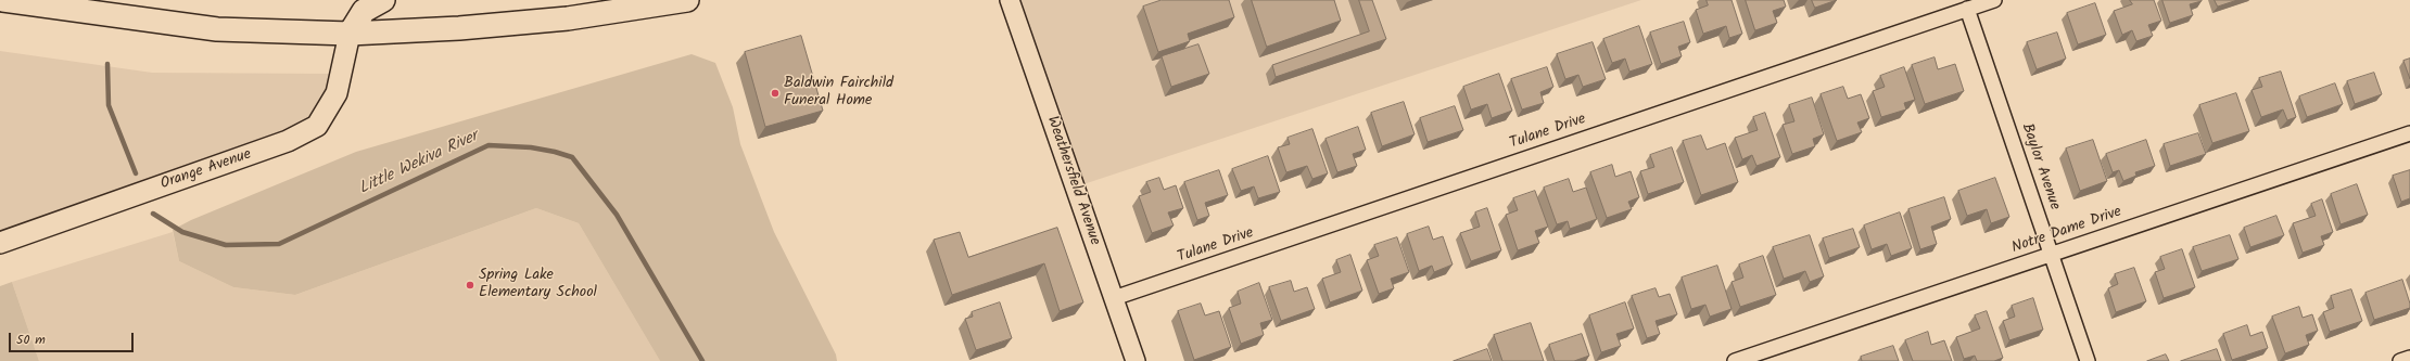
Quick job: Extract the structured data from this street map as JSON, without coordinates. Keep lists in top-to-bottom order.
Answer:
{
  "streets": {
    "main road": ["Orange Avenue"],
    "street": [
      "Tulane Drive",
      "Baylor Avenue",
      "Weathersfield Avenue",
      "Notre Dame Drive"
    ]
  },
  "crossings": [
    ["Tulane Drive", "Baylor Avenue"],
    ["Tulane Drive", "Weathersfield Avenue"],
    ["Baylor Avenue", "Notre Dame Drive"]
  ],
  "water": ["Little Wekiva River"],
  "places": ["Baldwin Fairchild Funeral Home", "Spring Lake Elementary School"],
  "scale_bar": "50 m"
}
